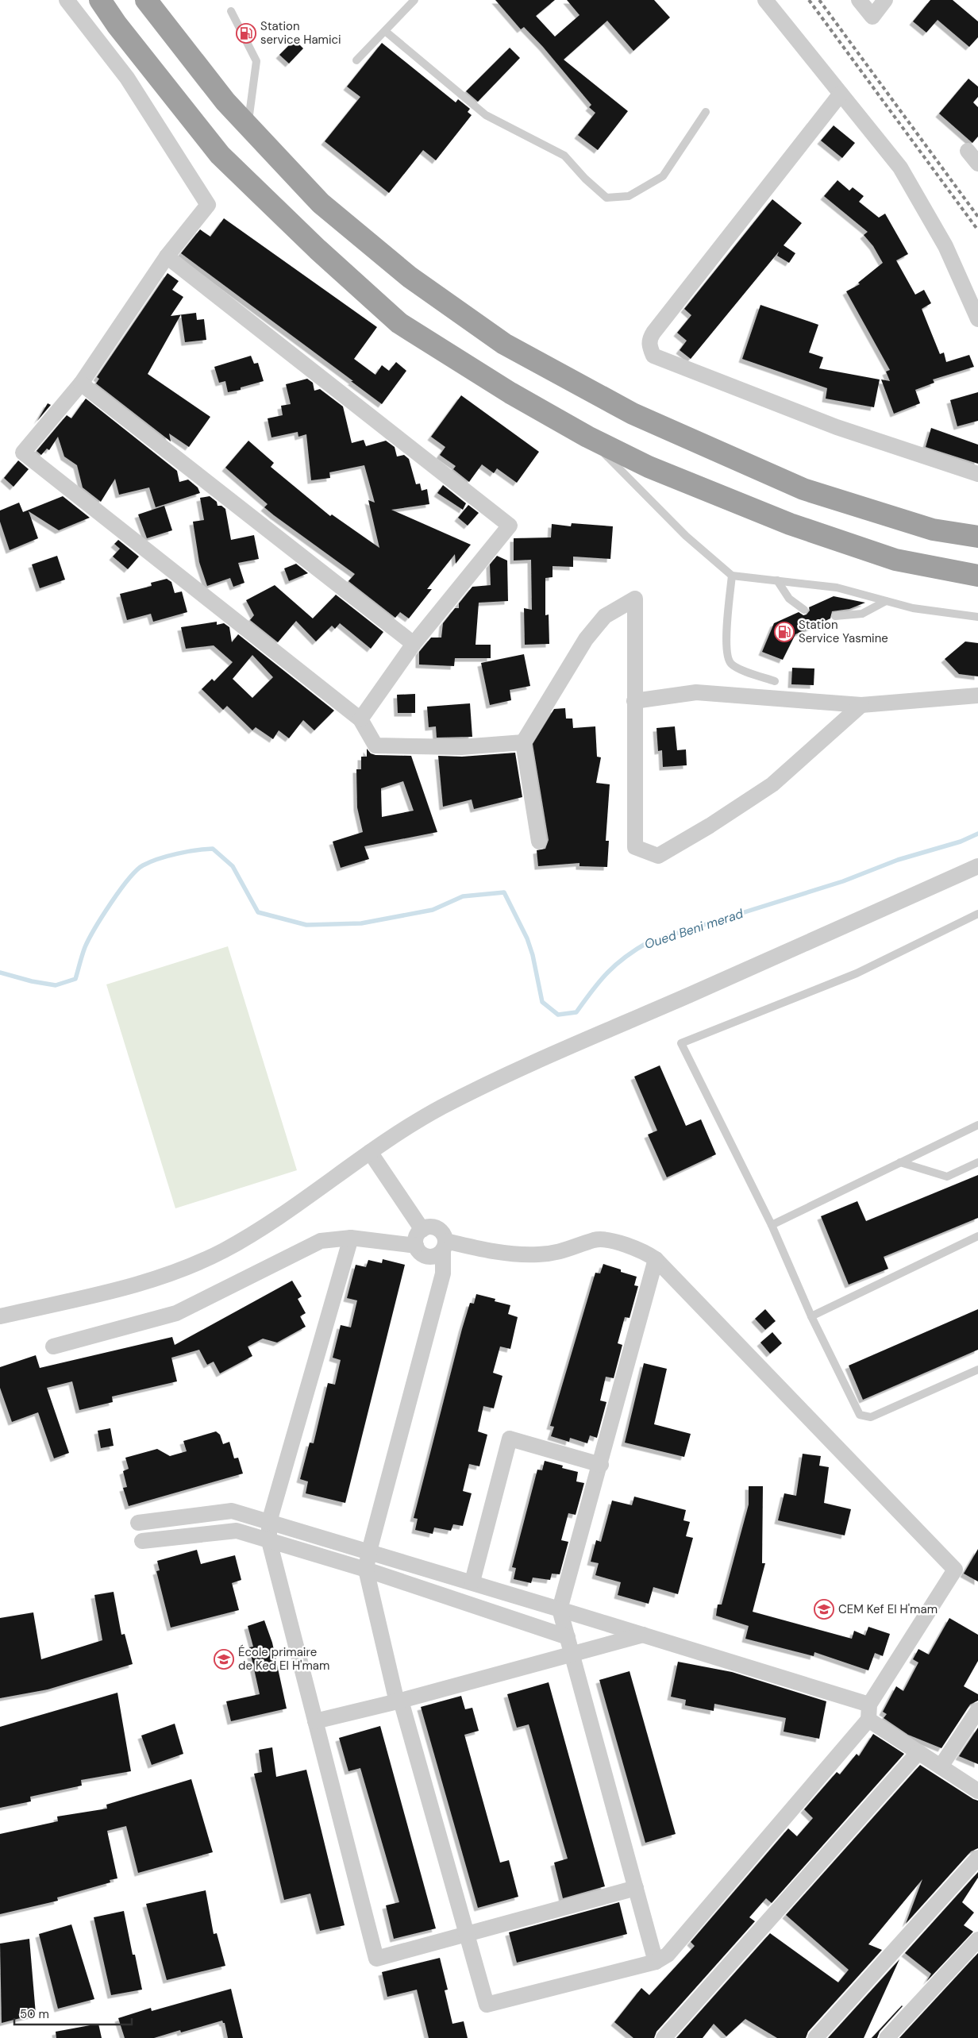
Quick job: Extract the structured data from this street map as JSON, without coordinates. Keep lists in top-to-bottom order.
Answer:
{
  "water": ["Oued Beni merad"],
  "places": {
    "fuel station": ["Station service Hamici", "Station Service Yasmine"],
    "school or university": ["CEM Kef El H'mam", "École primaire de Ked El H'mam"]
  },
  "scale_bar": "50 m"
}
